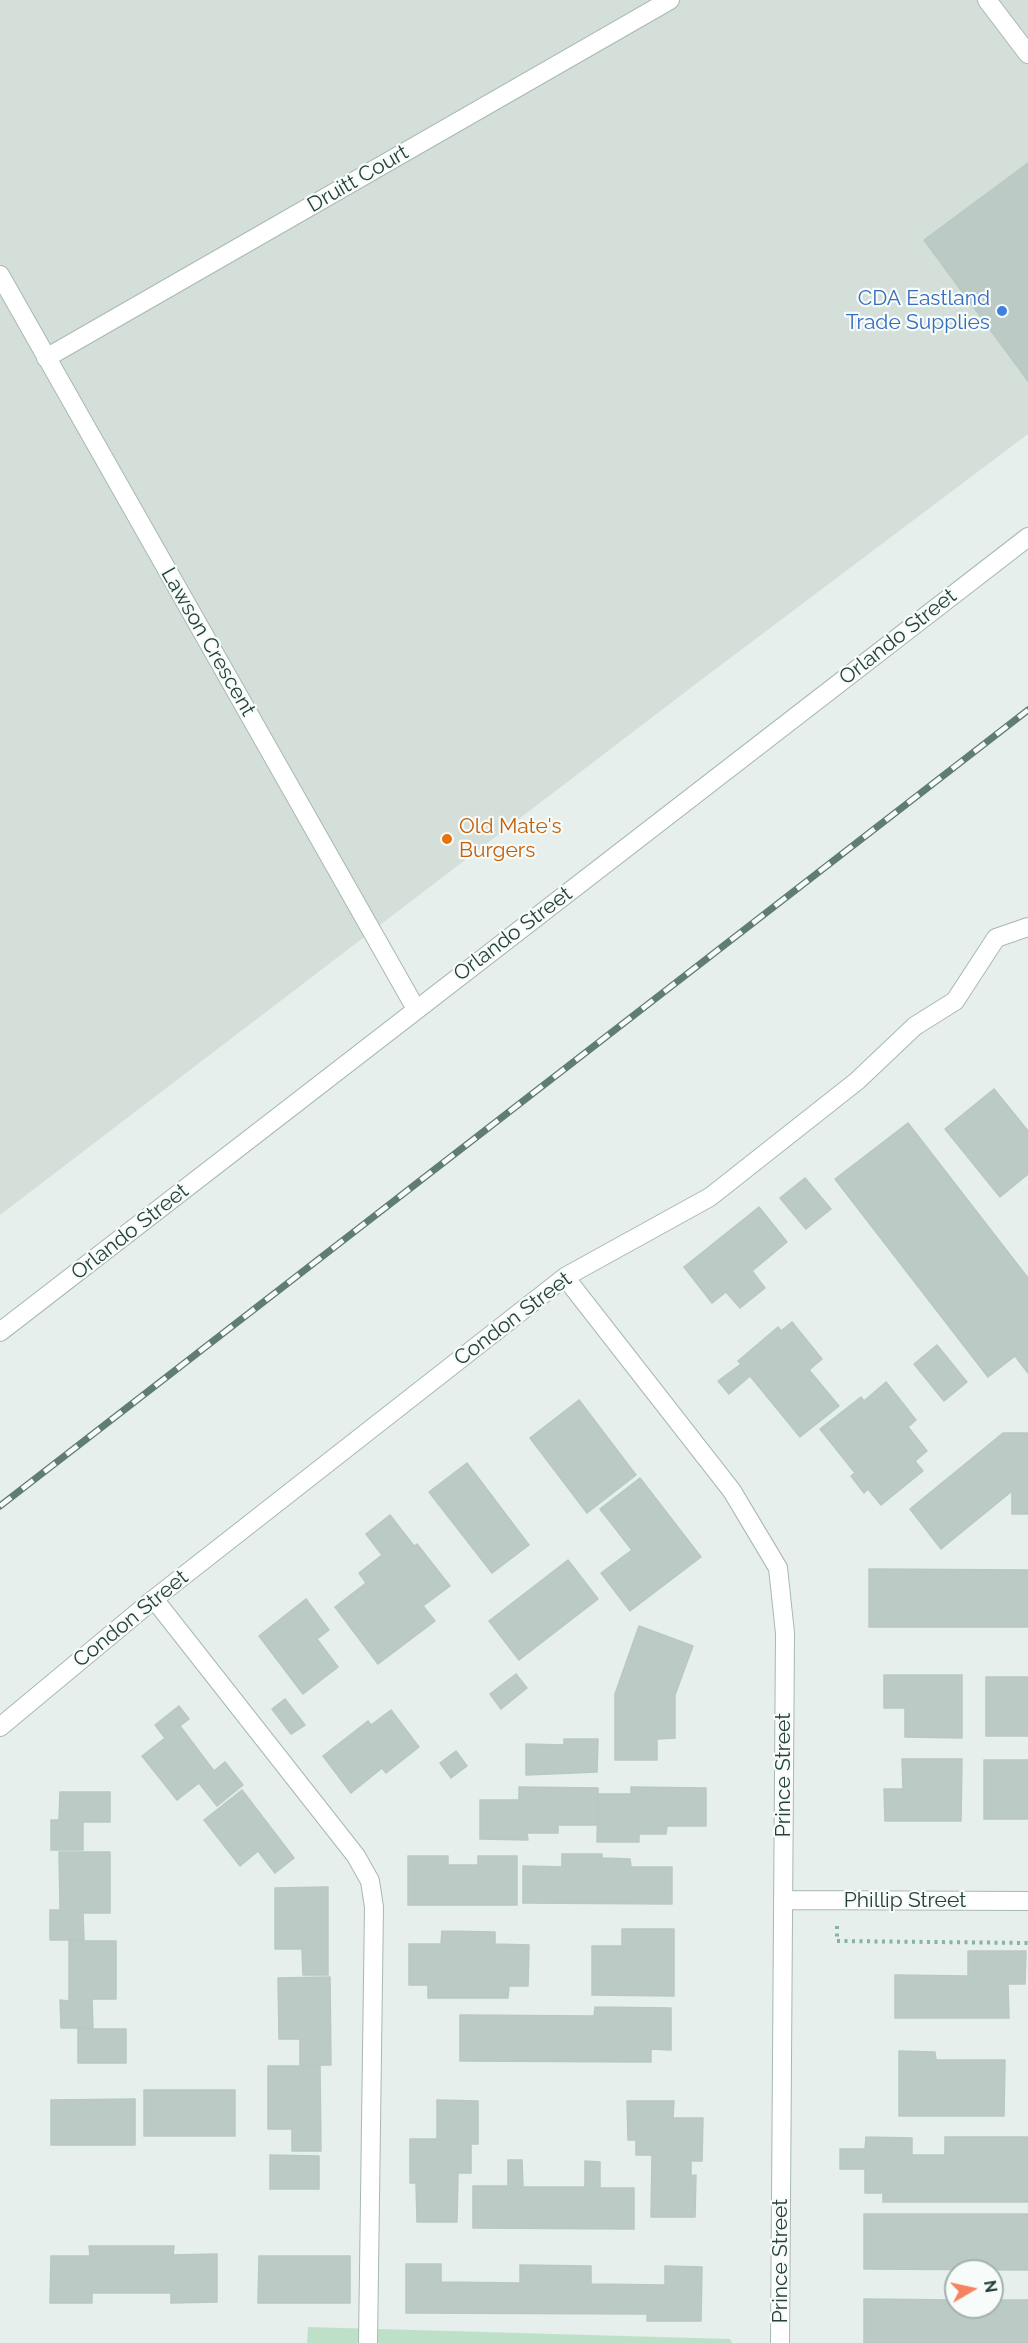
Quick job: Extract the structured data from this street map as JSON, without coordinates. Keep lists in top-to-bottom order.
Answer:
{
  "streets": {
    "street": [
      "Druitt Court",
      "Orlando Street",
      "Lawson Crescent",
      "Condon Street",
      "Prince Street",
      "Phillip Street"
    ]
  },
  "crossings": [
    ["Druitt Court", "Lawson Crescent"],
    ["Orlando Street", "Lawson Crescent"],
    ["Condon Street", "Prince Street"],
    ["Prince Street", "Phillip Street"]
  ],
  "places": ["CDA Eastland Trade Supplies", "Old Mate's Burgers"],
  "north": "right"
}
